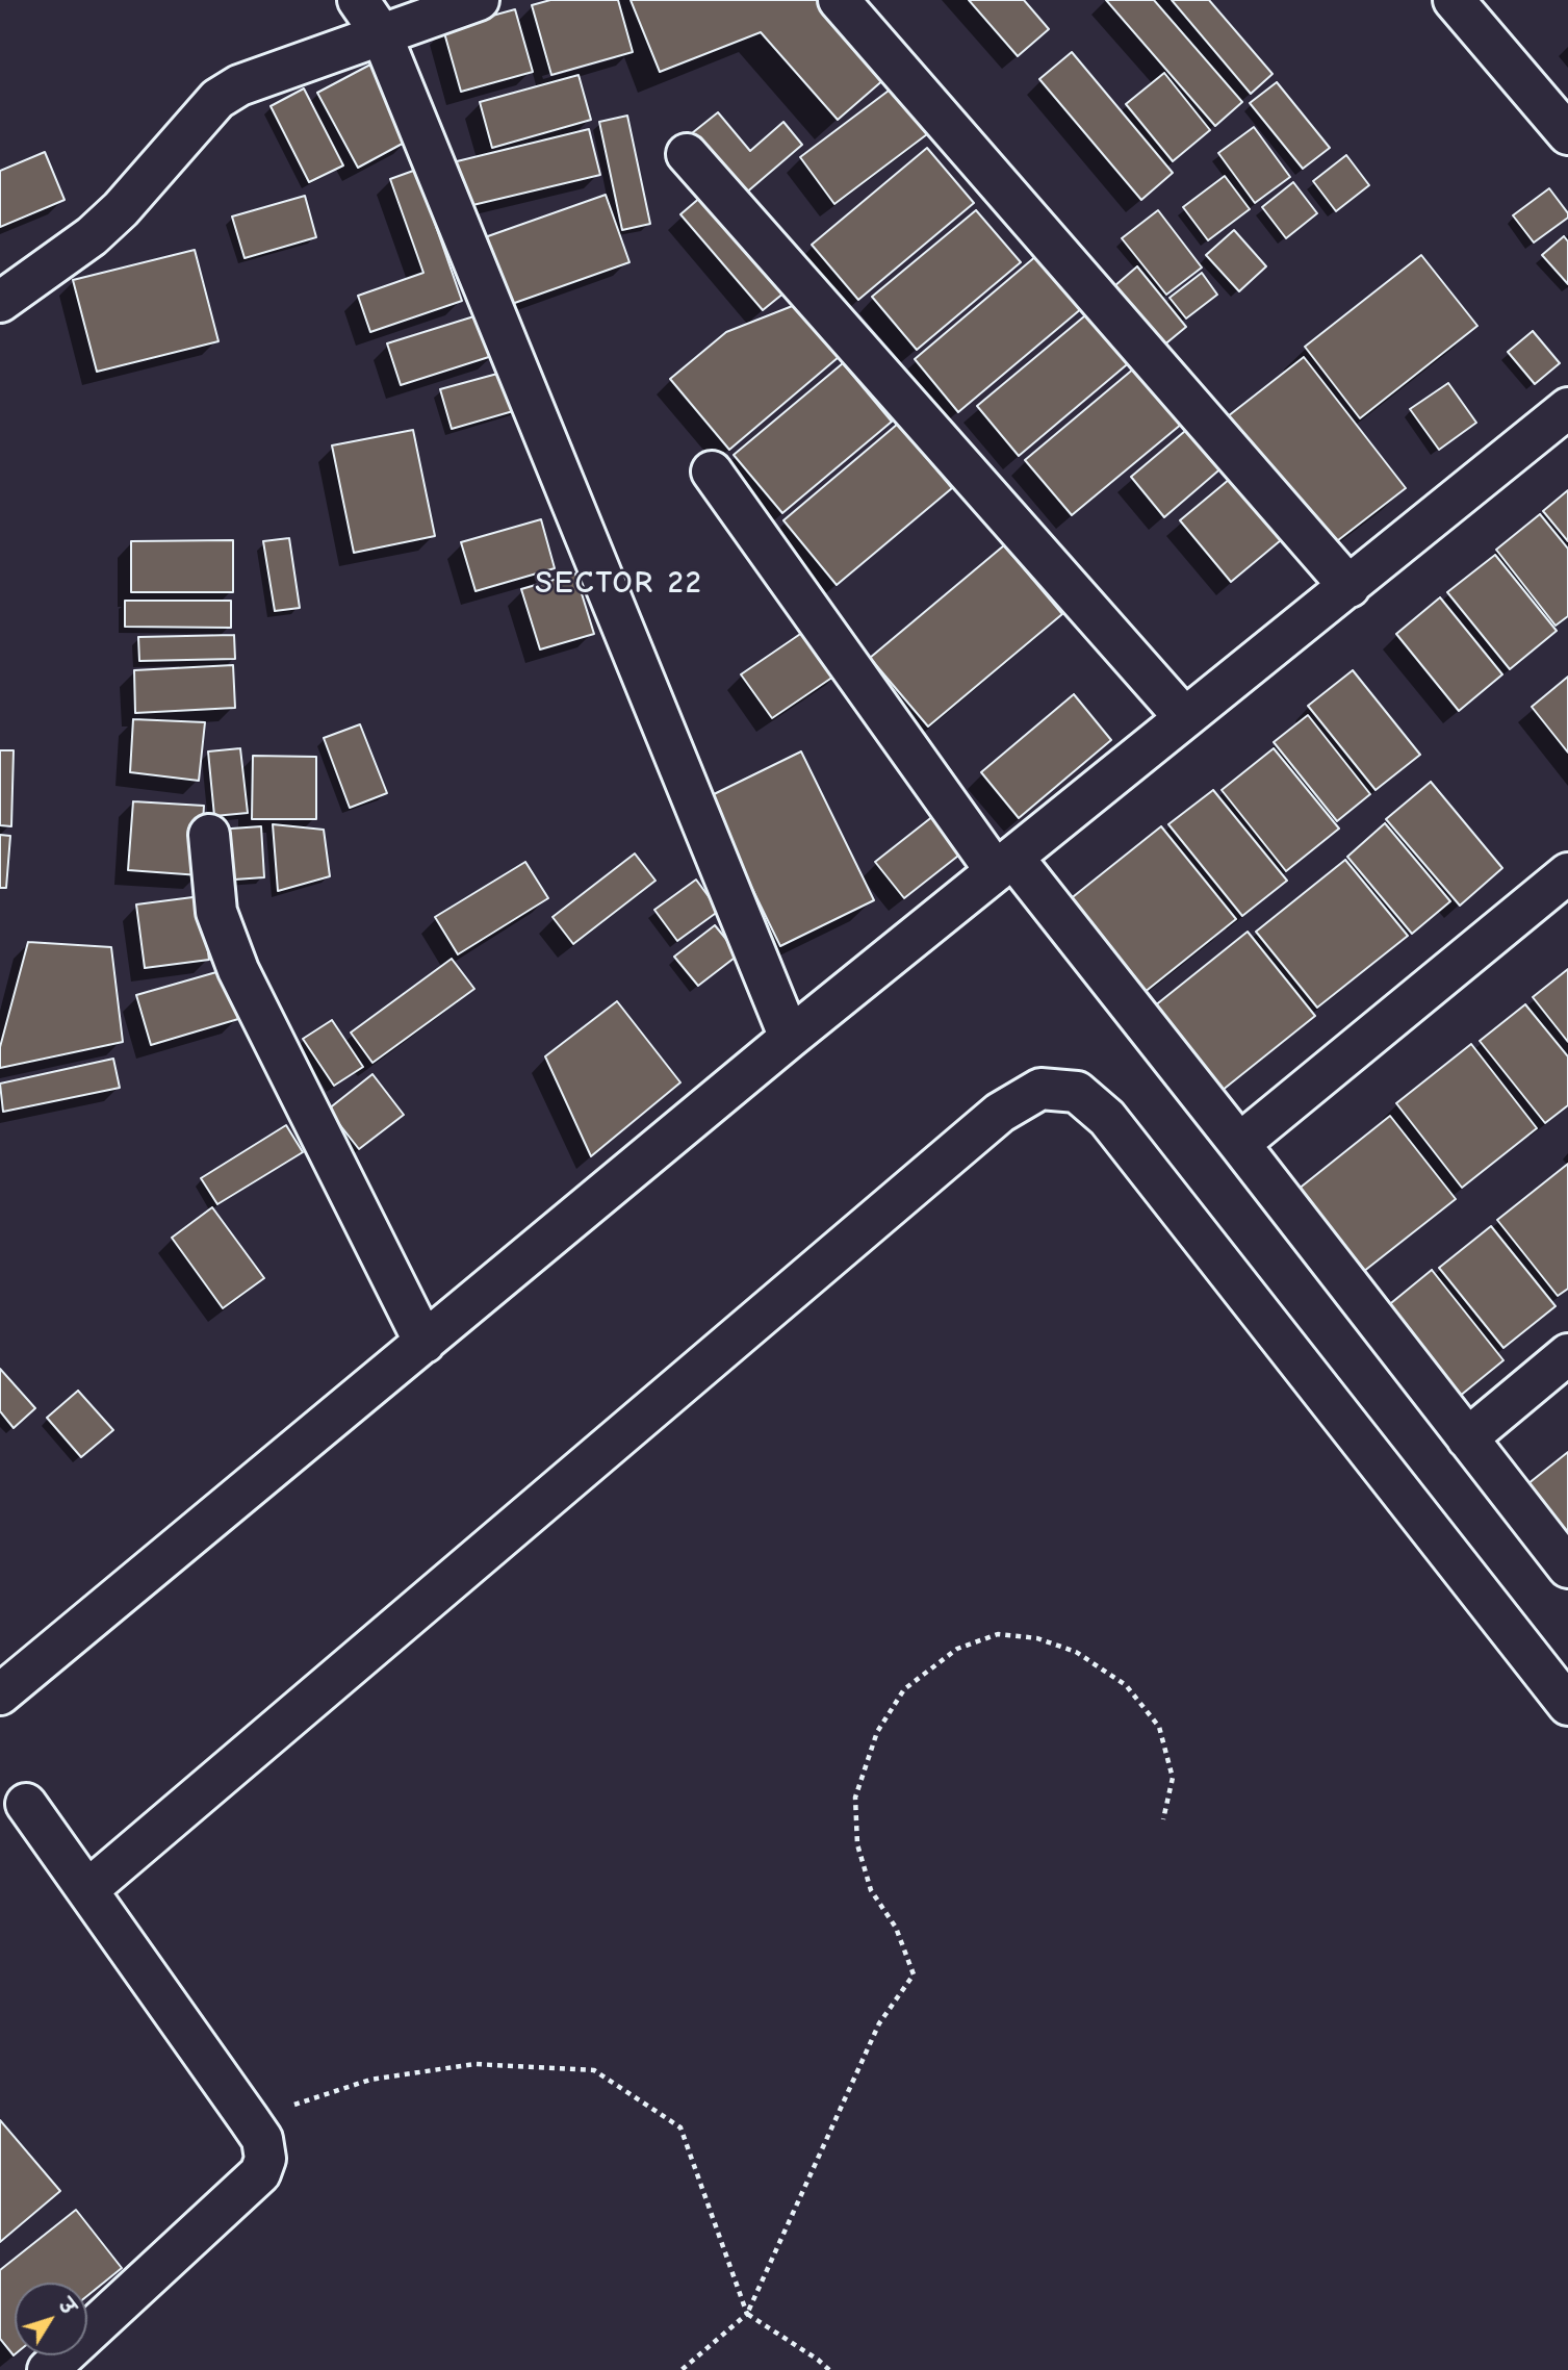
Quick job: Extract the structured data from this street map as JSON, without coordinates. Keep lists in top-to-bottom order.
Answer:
{
  "districts": ["SECTOR 22"],
  "north": "top right"
}
